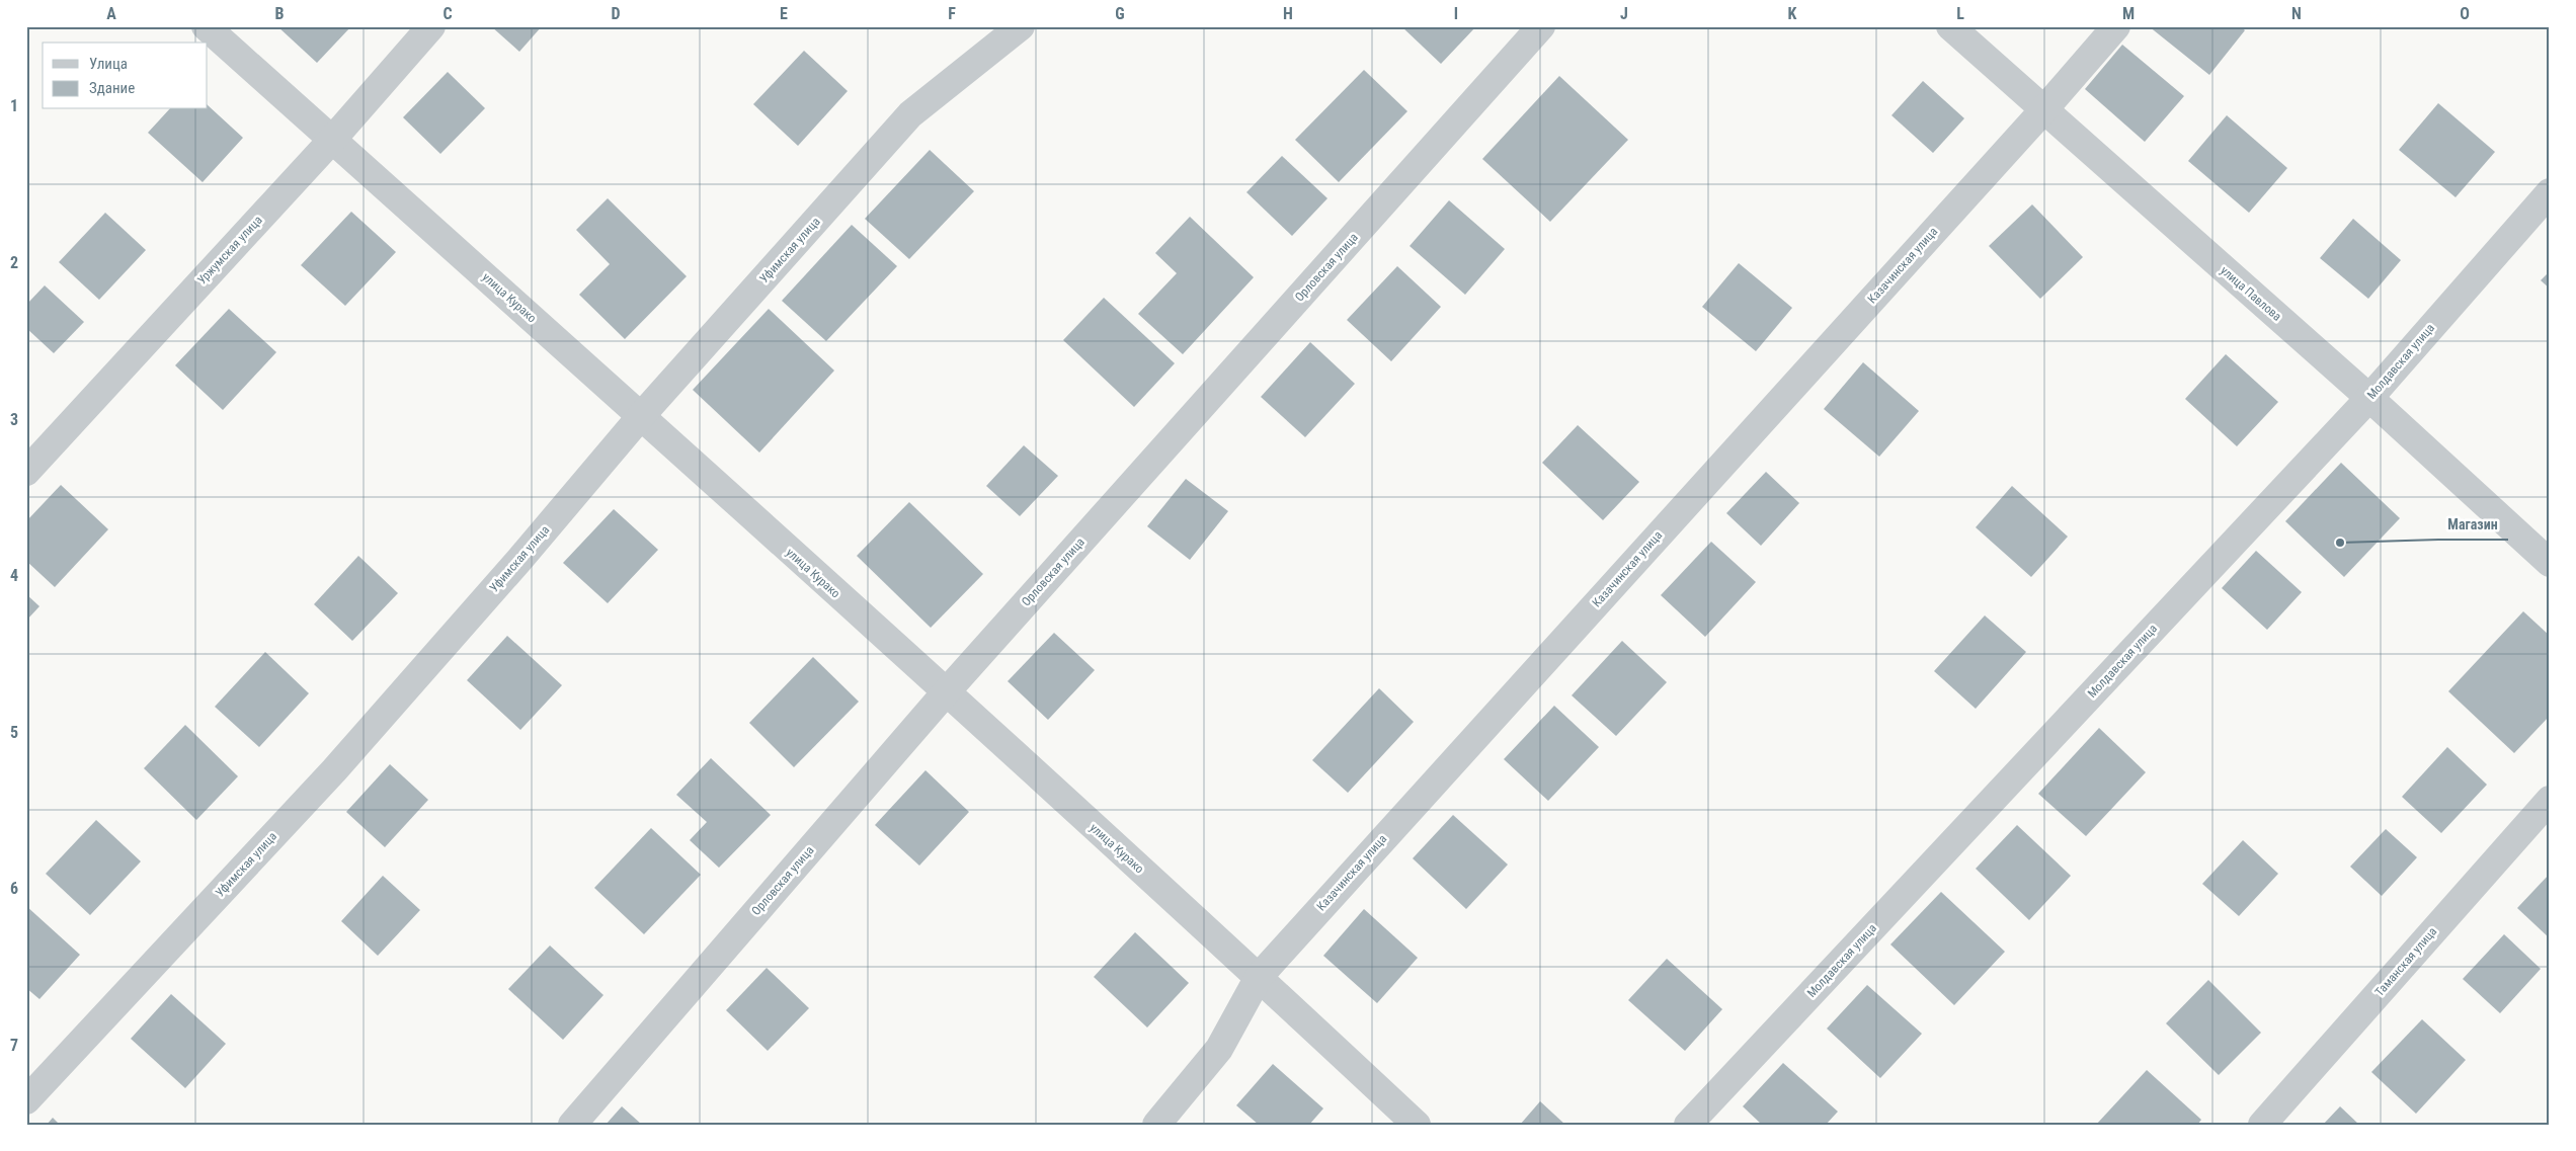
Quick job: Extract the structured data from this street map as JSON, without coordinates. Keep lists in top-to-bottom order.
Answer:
{
  "streets": {
    "street": [
      "Уржумская улица",
      "Уфимская улица",
      "Казачинская улица",
      "Орловская улица",
      "улица Павлова",
      "улица Курако",
      "Молдавская улица",
      "Таманская улица"
    ]
  },
  "crossings": [
    ["Уржумская улица", "улица Курако"],
    ["Уфимская улица", "улица Курако"],
    ["Казачинская улица", "улица Павлова"],
    ["Казачинская улица", "улица Курако"],
    ["Орловская улица", "улица Курако"],
    ["улица Павлова", "Молдавская улица"]
  ],
  "places": ["Магазин"],
  "legend": ["Улица", "Здание"],
  "grid": {
    "columns": [
      "A",
      "B",
      "C",
      "D",
      "E",
      "F",
      "G",
      "H",
      "I",
      "J",
      "K",
      "L",
      "M",
      "N",
      "O"
    ],
    "rows": [
      "1",
      "2",
      "3",
      "4",
      "5",
      "6",
      "7"
    ]
  }
}
